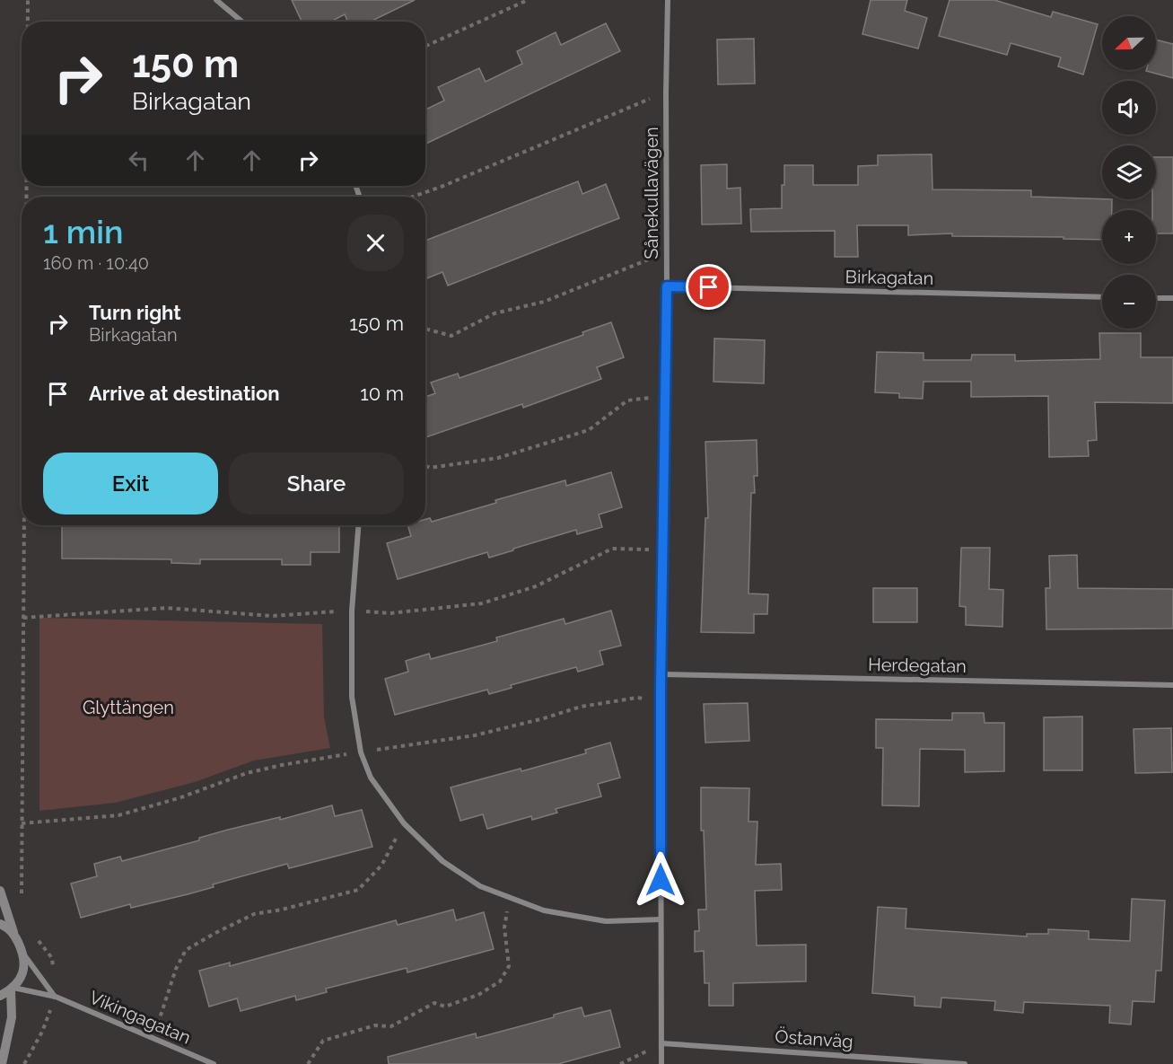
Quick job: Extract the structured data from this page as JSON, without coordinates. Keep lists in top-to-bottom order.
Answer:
{
  "streets": {
    "street": [
      "Sånekullavägen",
      "Birkagatan",
      "Herdegatan",
      "Vikingagatan",
      "Östanväg"
    ]
  },
  "crossings": [
    ["Sånekullavägen", "Birkagatan"],
    ["Sånekullavägen", "Herdegatan"],
    ["Sånekullavägen", "Östanväg"]
  ],
  "parks": ["Glyttängen"],
  "north": "left",
  "page": {
    "map_buttons": ["+", "−"],
    "turn": ["150 m", "Birkagatan"],
    "heading": ["1 min", "160 m · 10:40"],
    "list": [
      {
        "name": "Turn right",
        "note": "Birkagatan",
        "value": "150 m"
      },
      {
        "name": "Arrive at destination",
        "value": "10 m"
      }
    ],
    "buttons": ["Exit", "Share"]
  }
}
